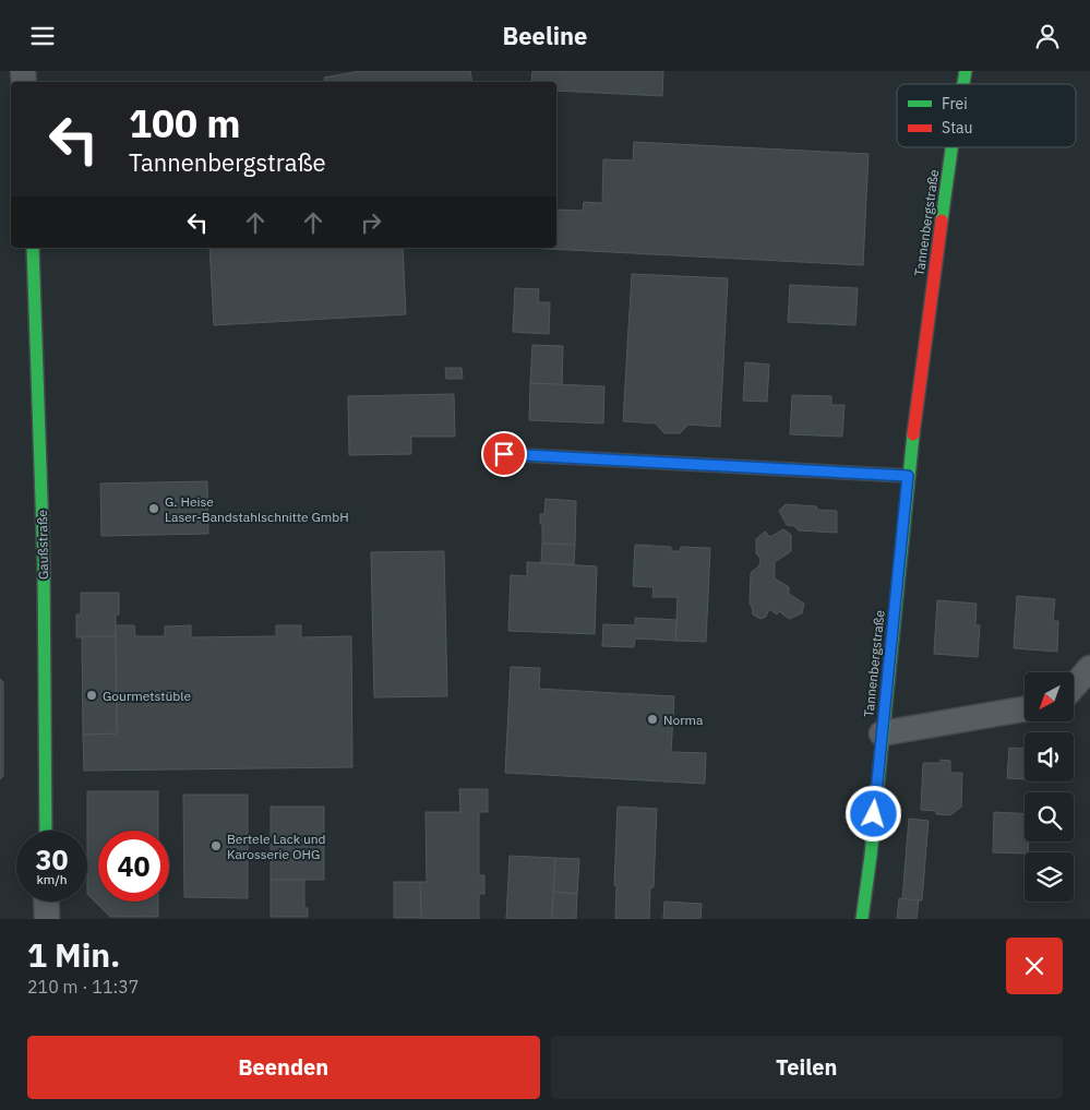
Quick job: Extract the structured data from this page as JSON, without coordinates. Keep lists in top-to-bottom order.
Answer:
{
  "streets": {
    "street": ["Tannenbergstraße", "Gaußstraße"]
  },
  "places": [
    "G. Heise Laser-Bandstahlschnitte GmbH",
    "Gourmetstüble",
    "Norma",
    "Bertele Lack und Karosserie OHG"
  ],
  "legend": ["Frei", "Stau"],
  "north": "bottom left",
  "page": {
    "header": "Beeline",
    "turn": ["100 m", "Tannenbergstraße"],
    "speed": "30 km/h",
    "limit": "40",
    "heading": ["1 Min.", "210 m · 11:37"],
    "buttons": ["Beenden", "Teilen"]
  }
}
